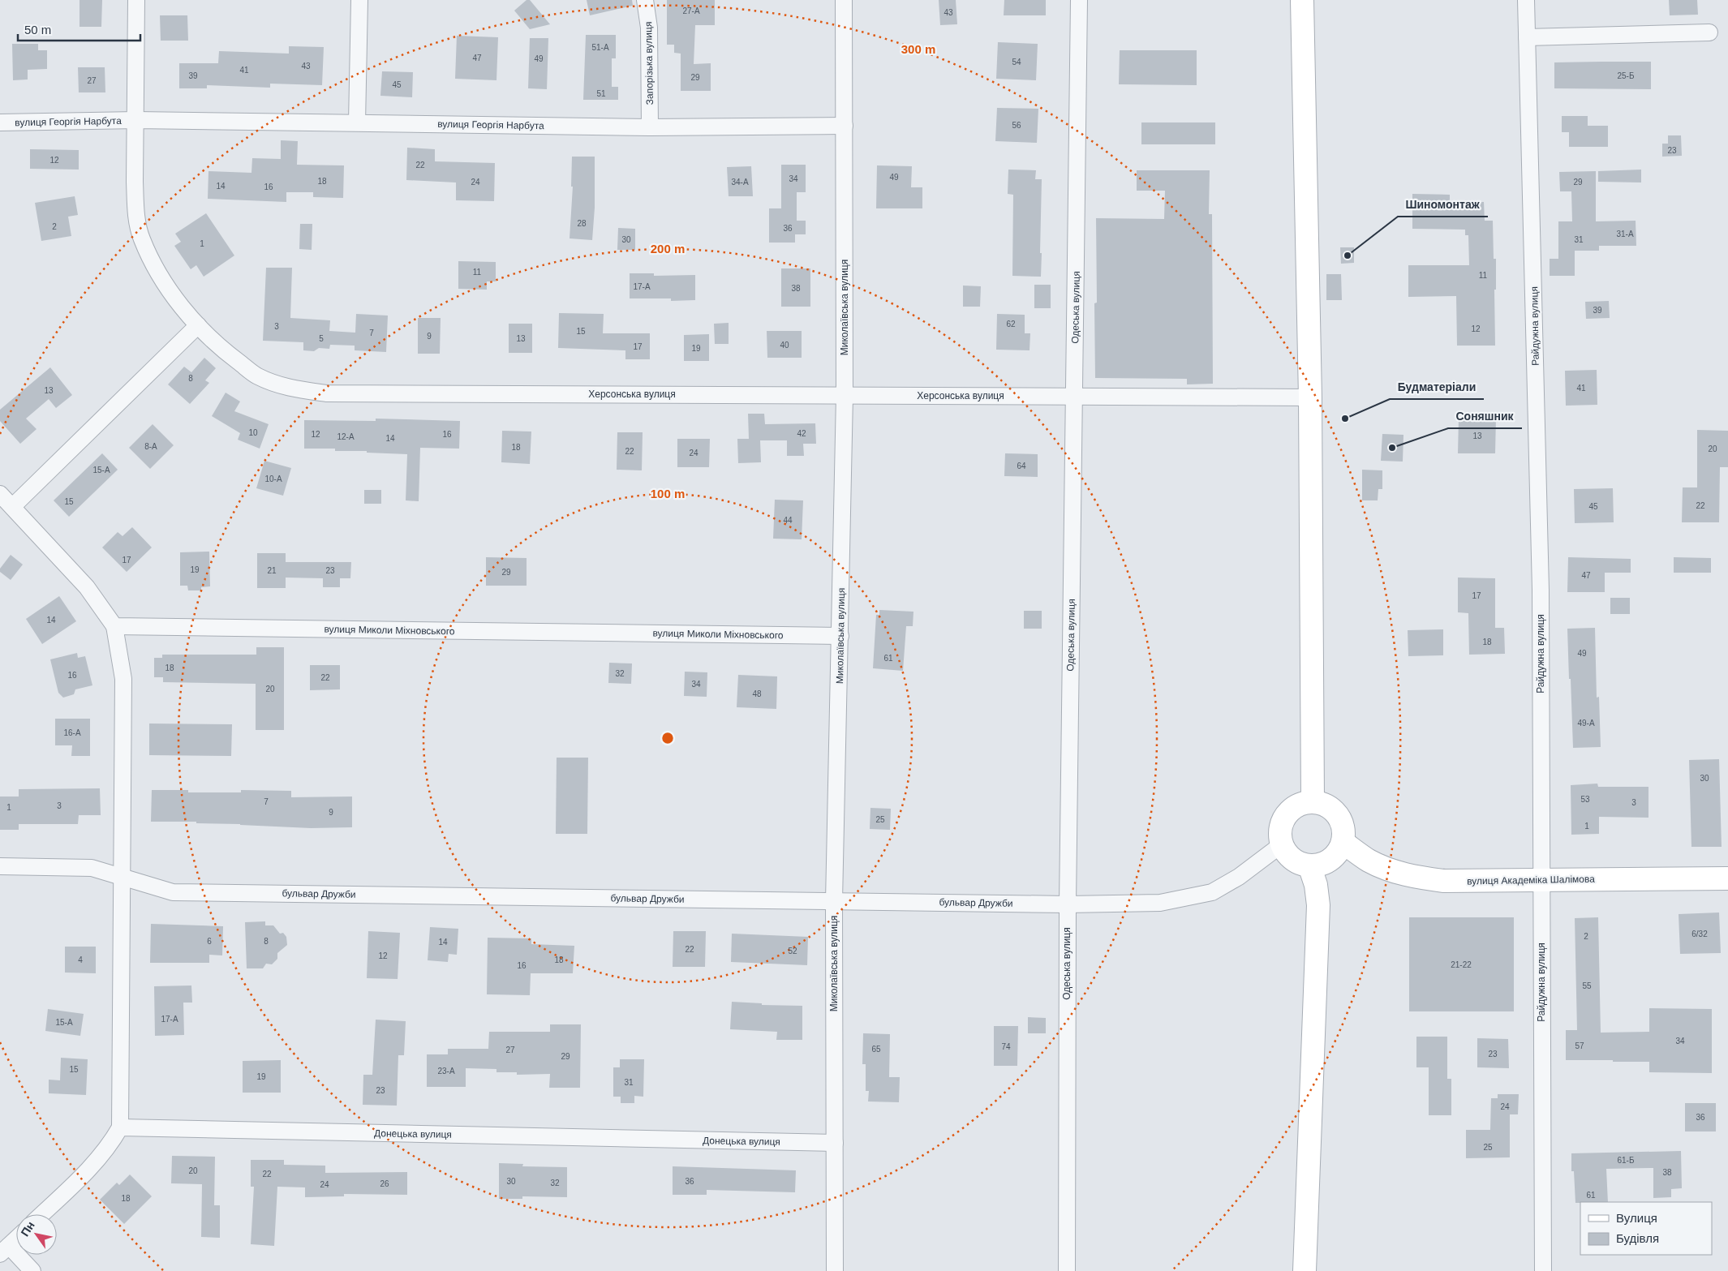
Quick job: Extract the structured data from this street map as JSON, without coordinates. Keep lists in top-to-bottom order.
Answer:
{
  "streets": {
    "main road": ["вулиця Академіка Шалімова"],
    "street": [
      "Запорізька вулиця",
      "вулиця Георгія Нарбута",
      "Миколаївська вулиця",
      "Одеська вулиця",
      "Райдужна вулиця",
      "Херсонська вулиця",
      "вулиця Миколи Міхновського",
      "бульвар Дружби",
      "Донецька вулиця"
    ]
  },
  "crossings": [
    ["Запорізька вулиця", "вулиця Георгія Нарбута"],
    ["вулиця Георгія Нарбута", "Миколаївська вулиця"],
    ["вулиця Георгія Нарбута", "Херсонська вулиця"],
    ["Миколаївська вулиця", "Херсонська вулиця"],
    ["Миколаївська вулиця", "вулиця Миколи Міхновського"],
    ["Миколаївська вулиця", "бульвар Дружби"],
    ["Миколаївська вулиця", "Донецька вулиця"],
    ["Одеська вулиця", "Херсонська вулиця"],
    ["Одеська вулиця", "бульвар Дружби"],
    ["Райдужна вулиця", "вулиця Академіка Шалімова"],
    ["вулиця Академіка Шалімова", "бульвар Дружби"]
  ],
  "places": ["Шиномонтаж", "Будматеріали", "Соняшник"],
  "house_numbers": [
    "27-А",
    "43",
    "51-А",
    "47",
    "49",
    "54",
    "43",
    "41",
    "39",
    "25-Б",
    "29",
    "27",
    "45",
    "51",
    "56",
    "23",
    "12",
    "22",
    "49",
    "34",
    "18",
    "24",
    "34-А",
    "29",
    "14",
    "16",
    "28",
    "2",
    "36",
    "31-А",
    "30",
    "31",
    "1",
    "11",
    "11",
    "17-А",
    "38",
    "39",
    "62",
    "3",
    "12",
    "15",
    "7",
    "9",
    "5",
    "13",
    "40",
    "17",
    "19",
    "8",
    "41",
    "13",
    "10",
    "42",
    "12",
    "16",
    "13",
    "12-А",
    "14",
    "8-А",
    "18",
    "20",
    "22",
    "24",
    "64",
    "15-А",
    "10-А",
    "15",
    "22",
    "45",
    "44",
    "17",
    "19",
    "21",
    "23",
    "29",
    "47",
    "17",
    "14",
    "18",
    "49",
    "61",
    "18",
    "32",
    "16",
    "22",
    "34",
    "20",
    "48",
    "49-А",
    "16-А",
    "30",
    "53",
    "7",
    "3",
    "3",
    "1",
    "9",
    "25",
    "1",
    "6/32",
    "2",
    "6",
    "8",
    "14",
    "22",
    "52",
    "12",
    "4",
    "18",
    "21-22",
    "16",
    "55",
    "17-А",
    "15-А",
    "34",
    "57",
    "74",
    "65",
    "27",
    "23",
    "29",
    "15",
    "23-А",
    "19",
    "31",
    "23",
    "24",
    "36",
    "25",
    "61-Б",
    "20",
    "38",
    "22",
    "30",
    "36",
    "32",
    "26",
    "24",
    "61",
    "18"
  ],
  "legend": ["Вулиця", "Будівля"],
  "scale_bar": "50 m",
  "north": "top left",
  "rings": ["300 m", "200 m", "100 m"]
}
